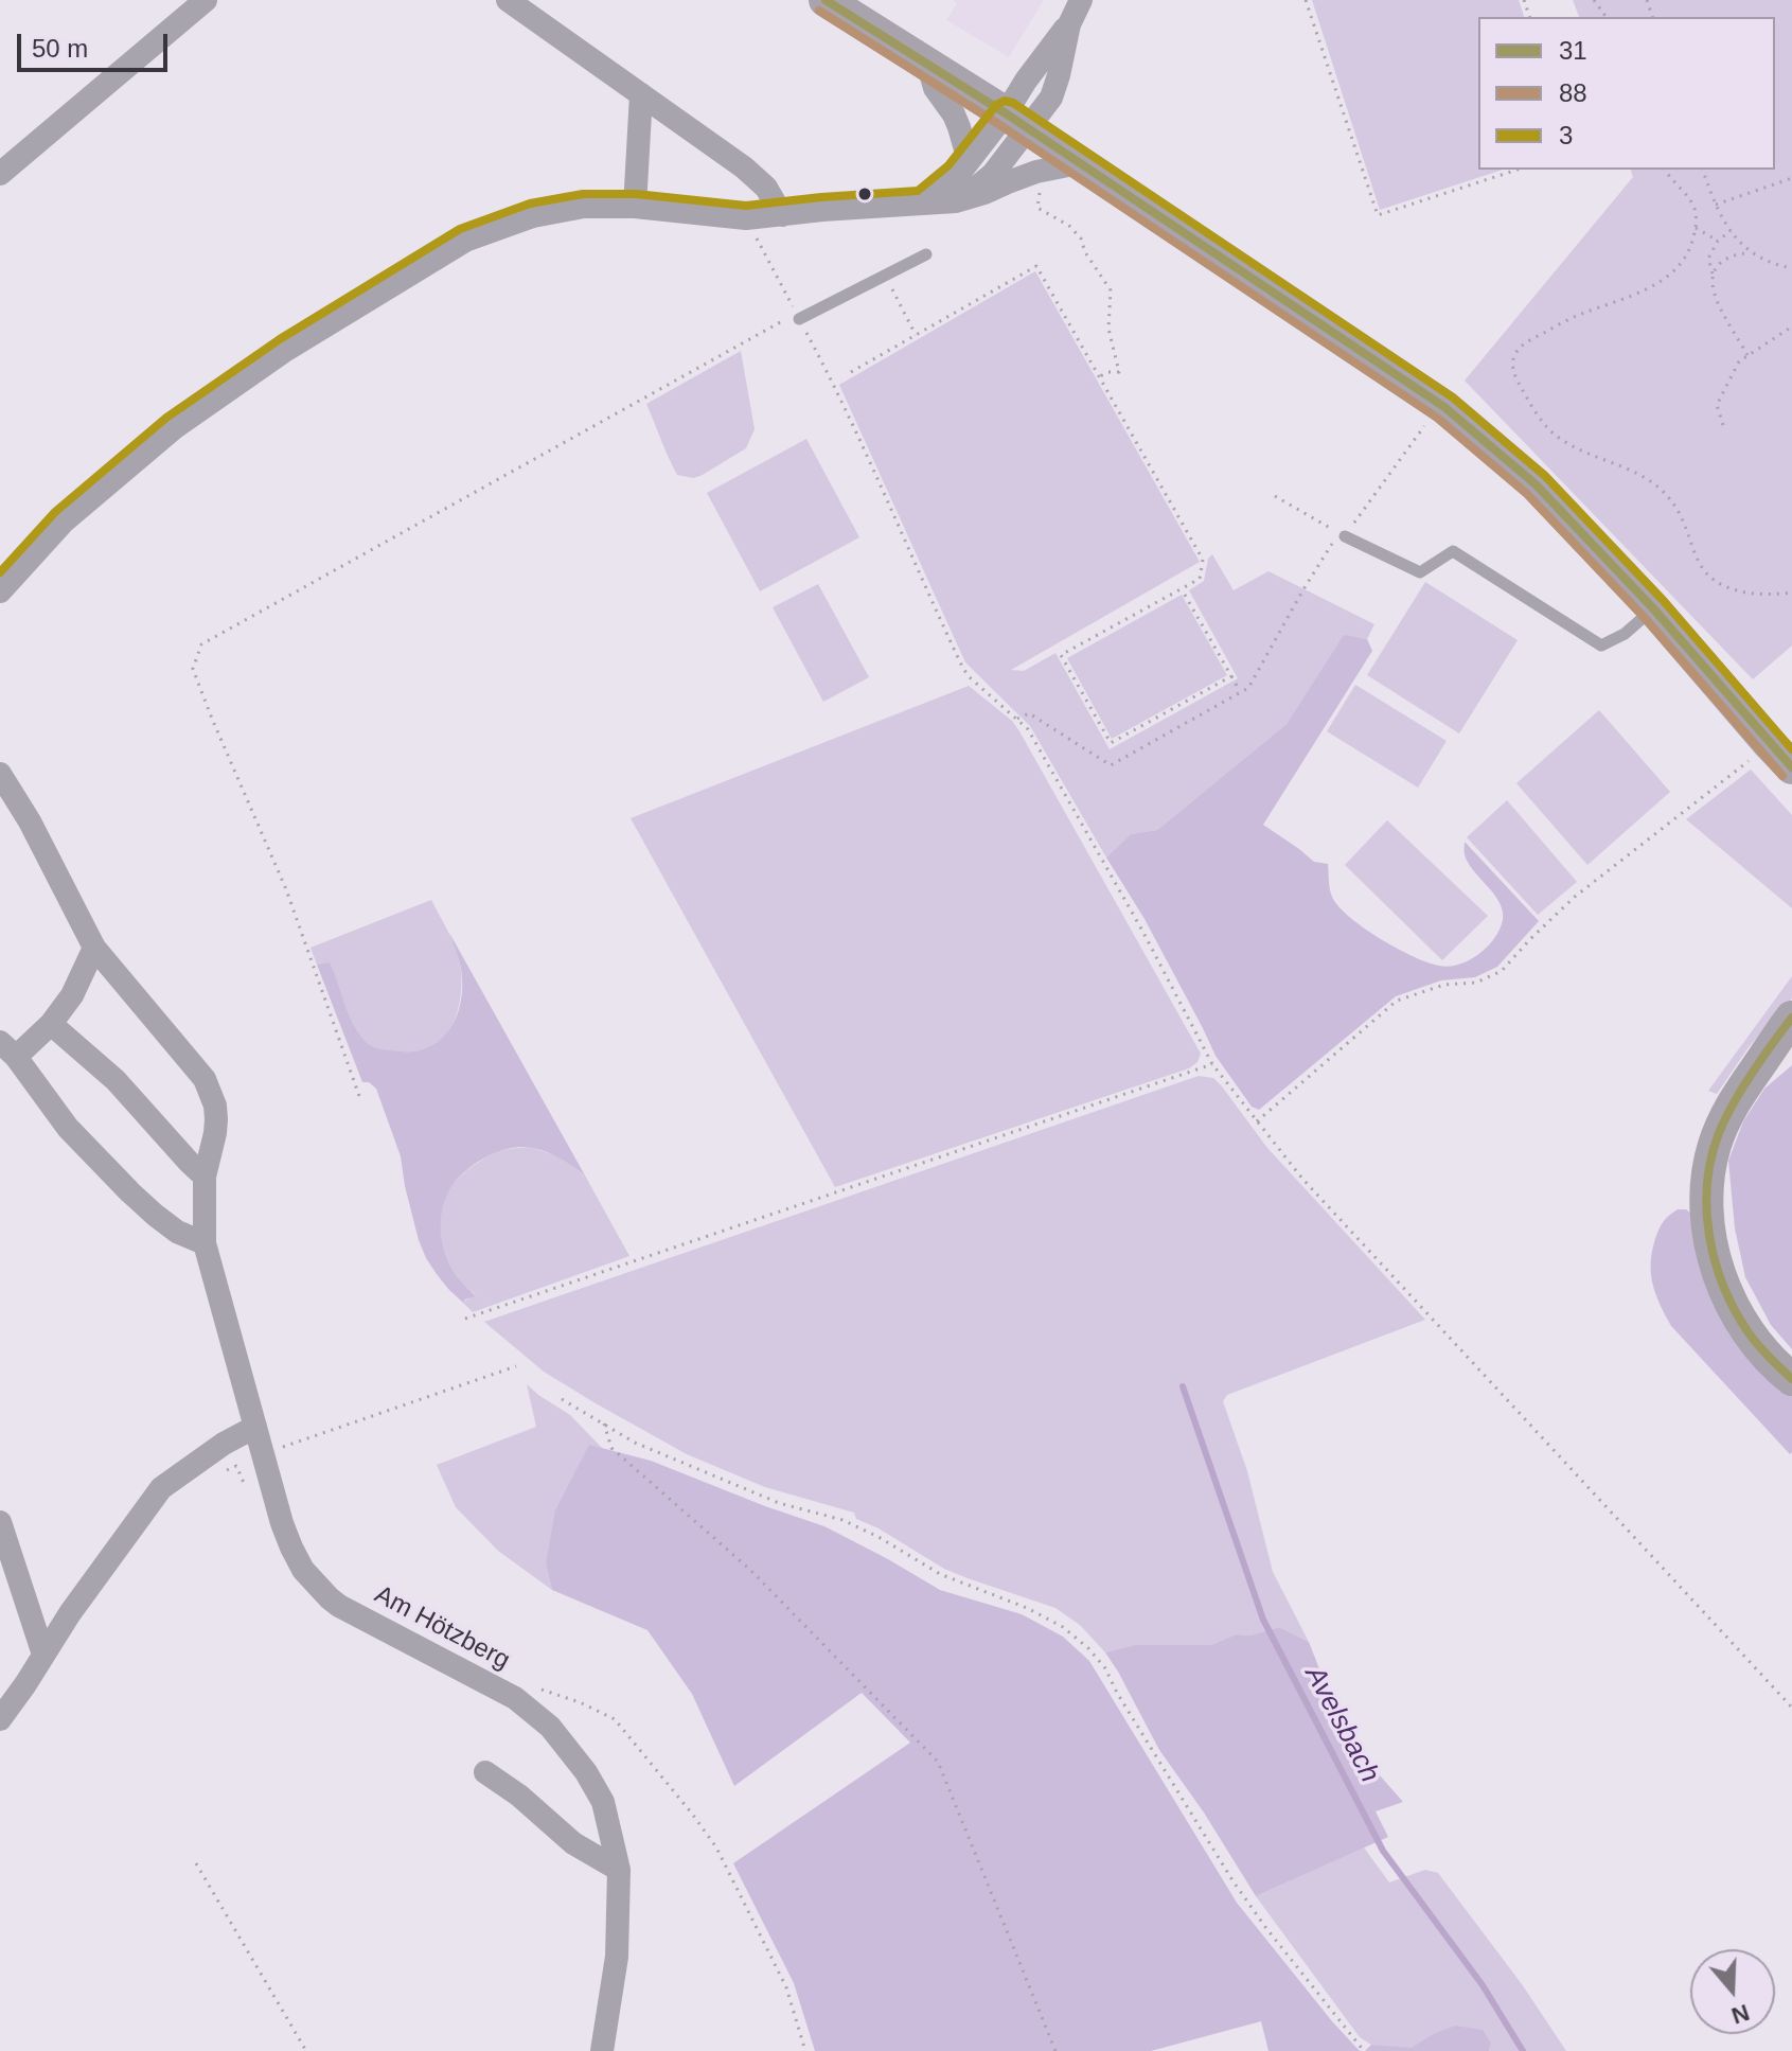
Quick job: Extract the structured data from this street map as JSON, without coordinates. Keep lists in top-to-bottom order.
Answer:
{
  "streets": {
    "street": ["Am Hötzberg"]
  },
  "water": ["Avelsbach"],
  "lines": ["transit line 31", "transit line 88", "transit line 3"],
  "legend": ["31", "88", "3"],
  "scale_bar": "50 m",
  "north": "bottom"
}
